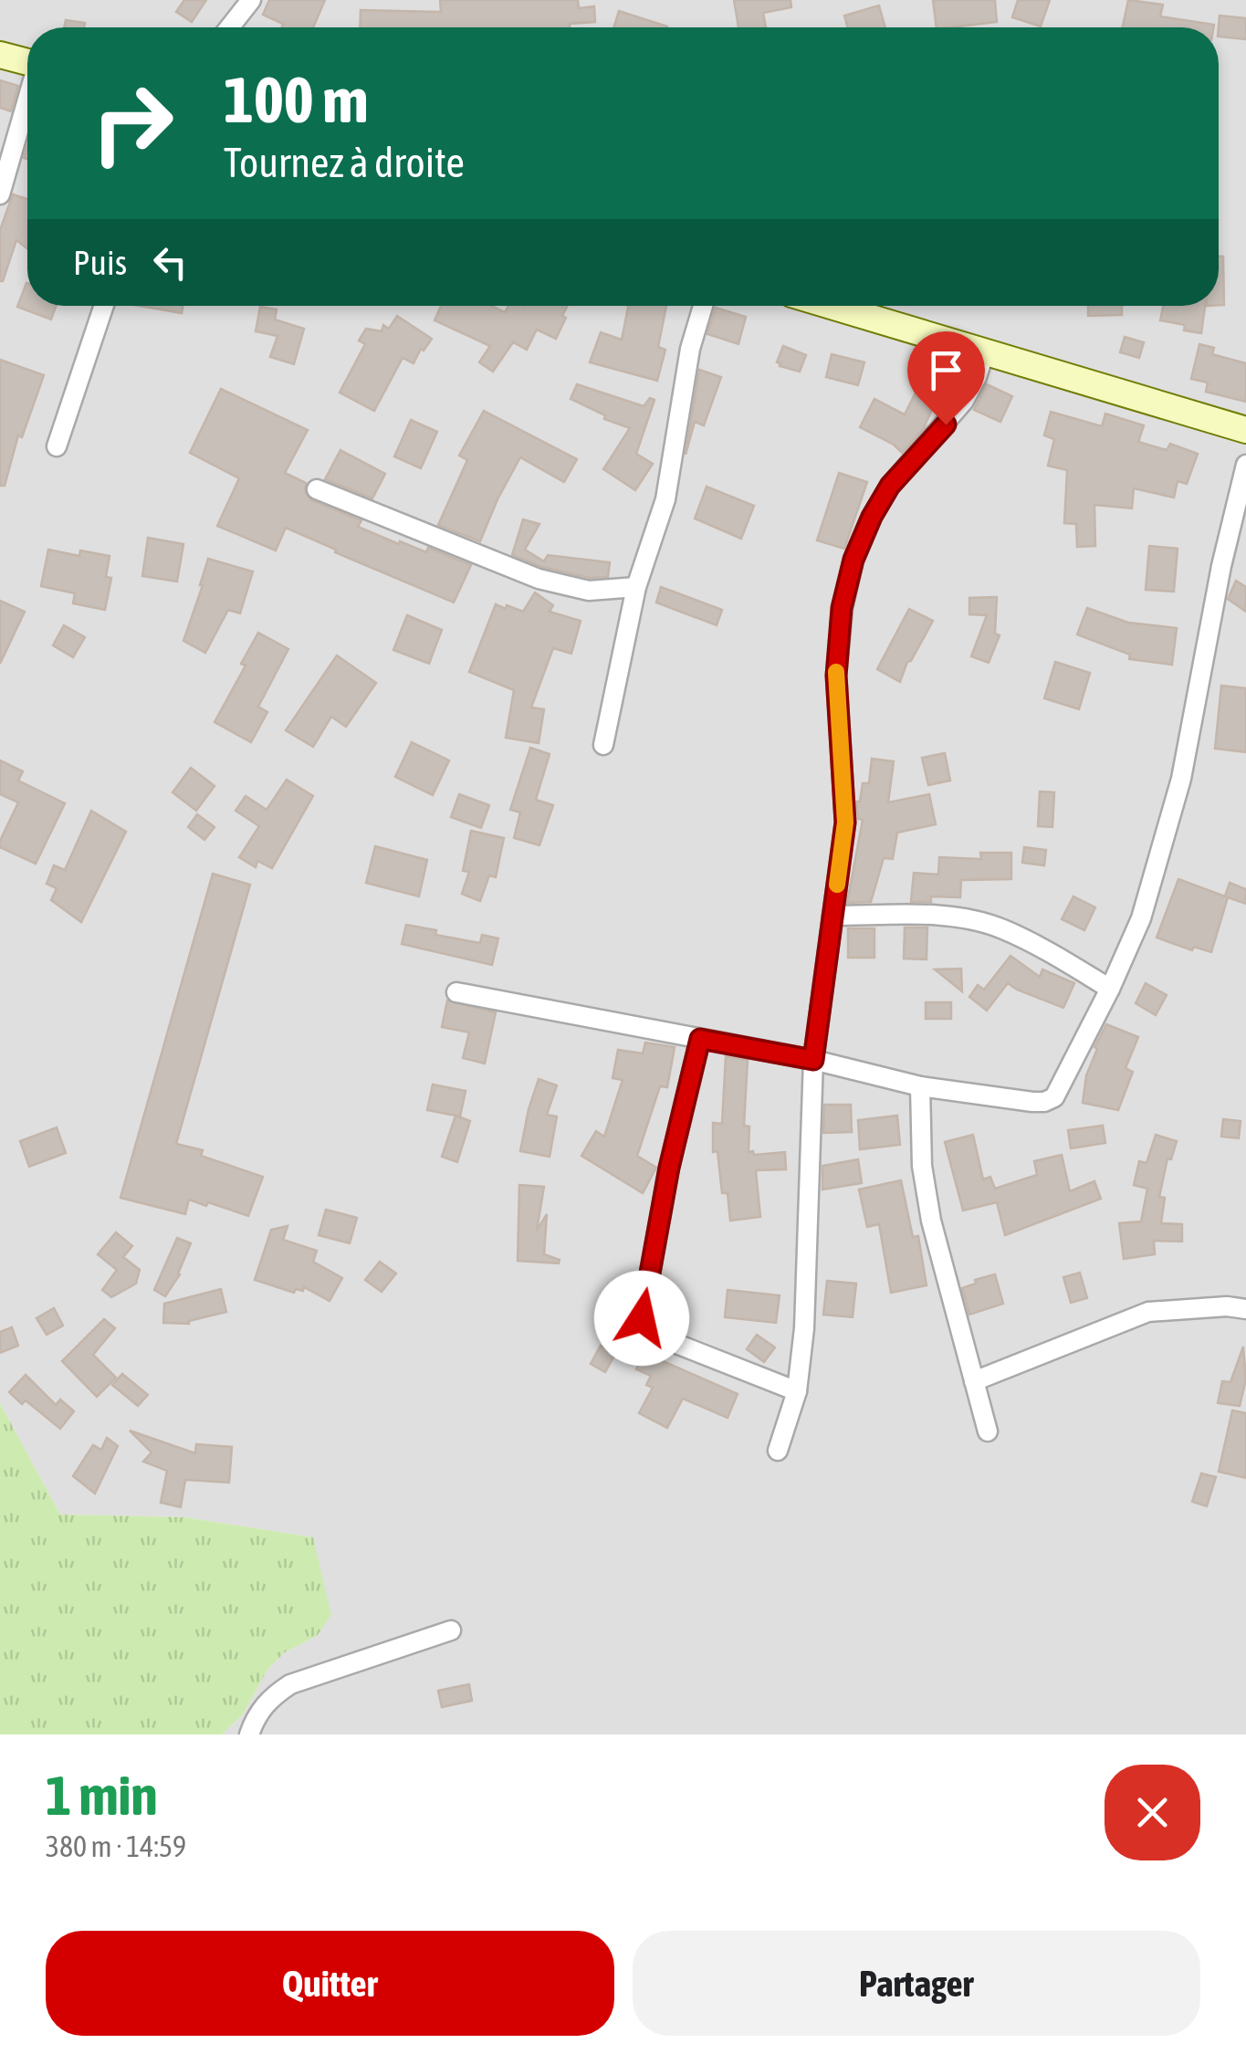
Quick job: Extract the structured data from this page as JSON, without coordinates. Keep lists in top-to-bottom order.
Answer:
{
  "page": {
    "turn": ["100 m", "Tournez à droite"],
    "then": "Puis",
    "heading": ["1 min", "380 m · 14:59"],
    "buttons": ["Quitter", "Partager"]
  }
}
